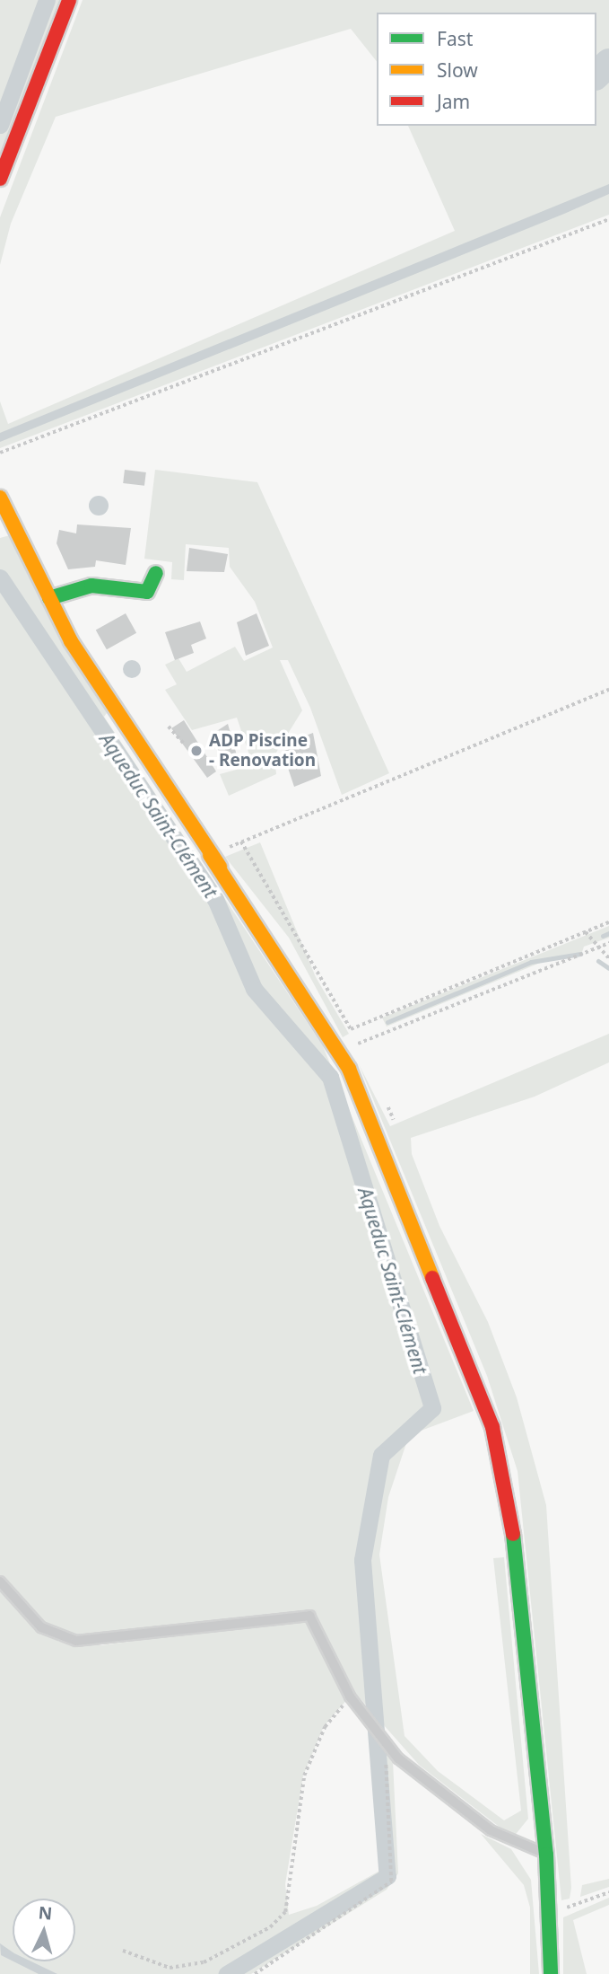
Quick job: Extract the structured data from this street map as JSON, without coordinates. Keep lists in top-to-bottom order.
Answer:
{
  "water": ["Aqueduc Saint-Clément"],
  "places": ["ADP Piscine - Renovation"],
  "legend": ["Fast", "Slow", "Jam"],
  "north": "top"
}
